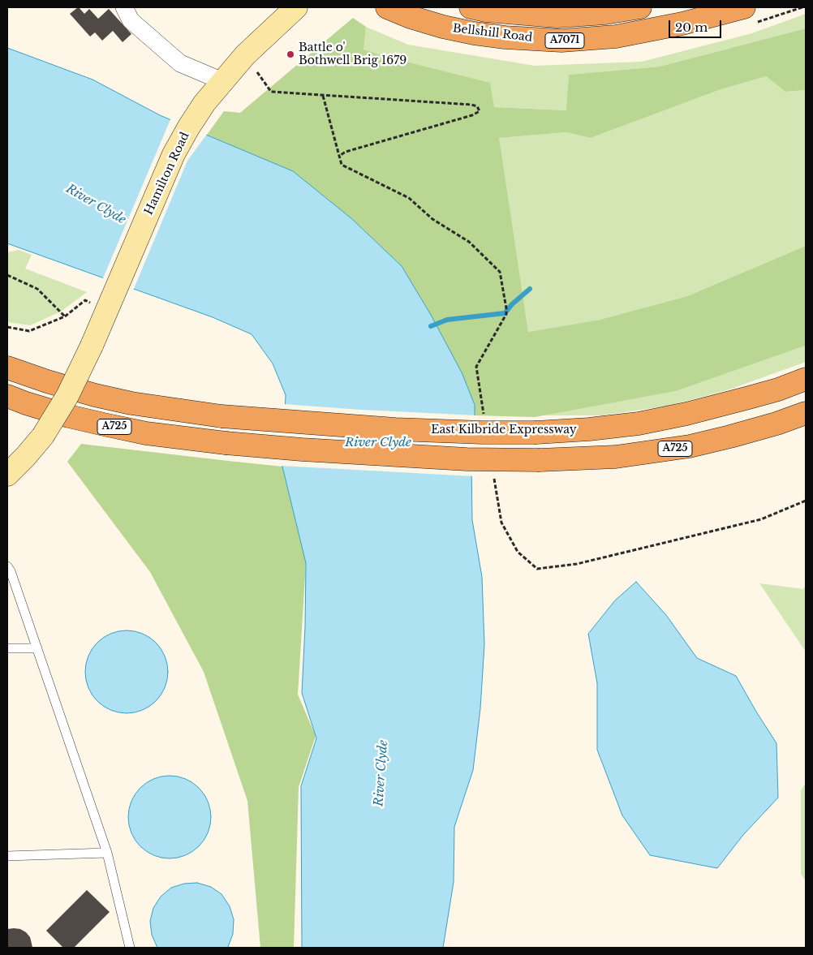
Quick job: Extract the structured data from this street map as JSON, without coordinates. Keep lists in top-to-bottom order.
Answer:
{
  "streets": {
    "highway": [
      "Bellshill Road",
      "A7071",
      "A725",
      "East Kilbride Expressway"
    ],
    "main road": ["Hamilton Road"]
  },
  "water": ["River Clyde"],
  "places": ["Battle o' Bothwell Brig 1679"],
  "scale_bar": "20 m"
}
